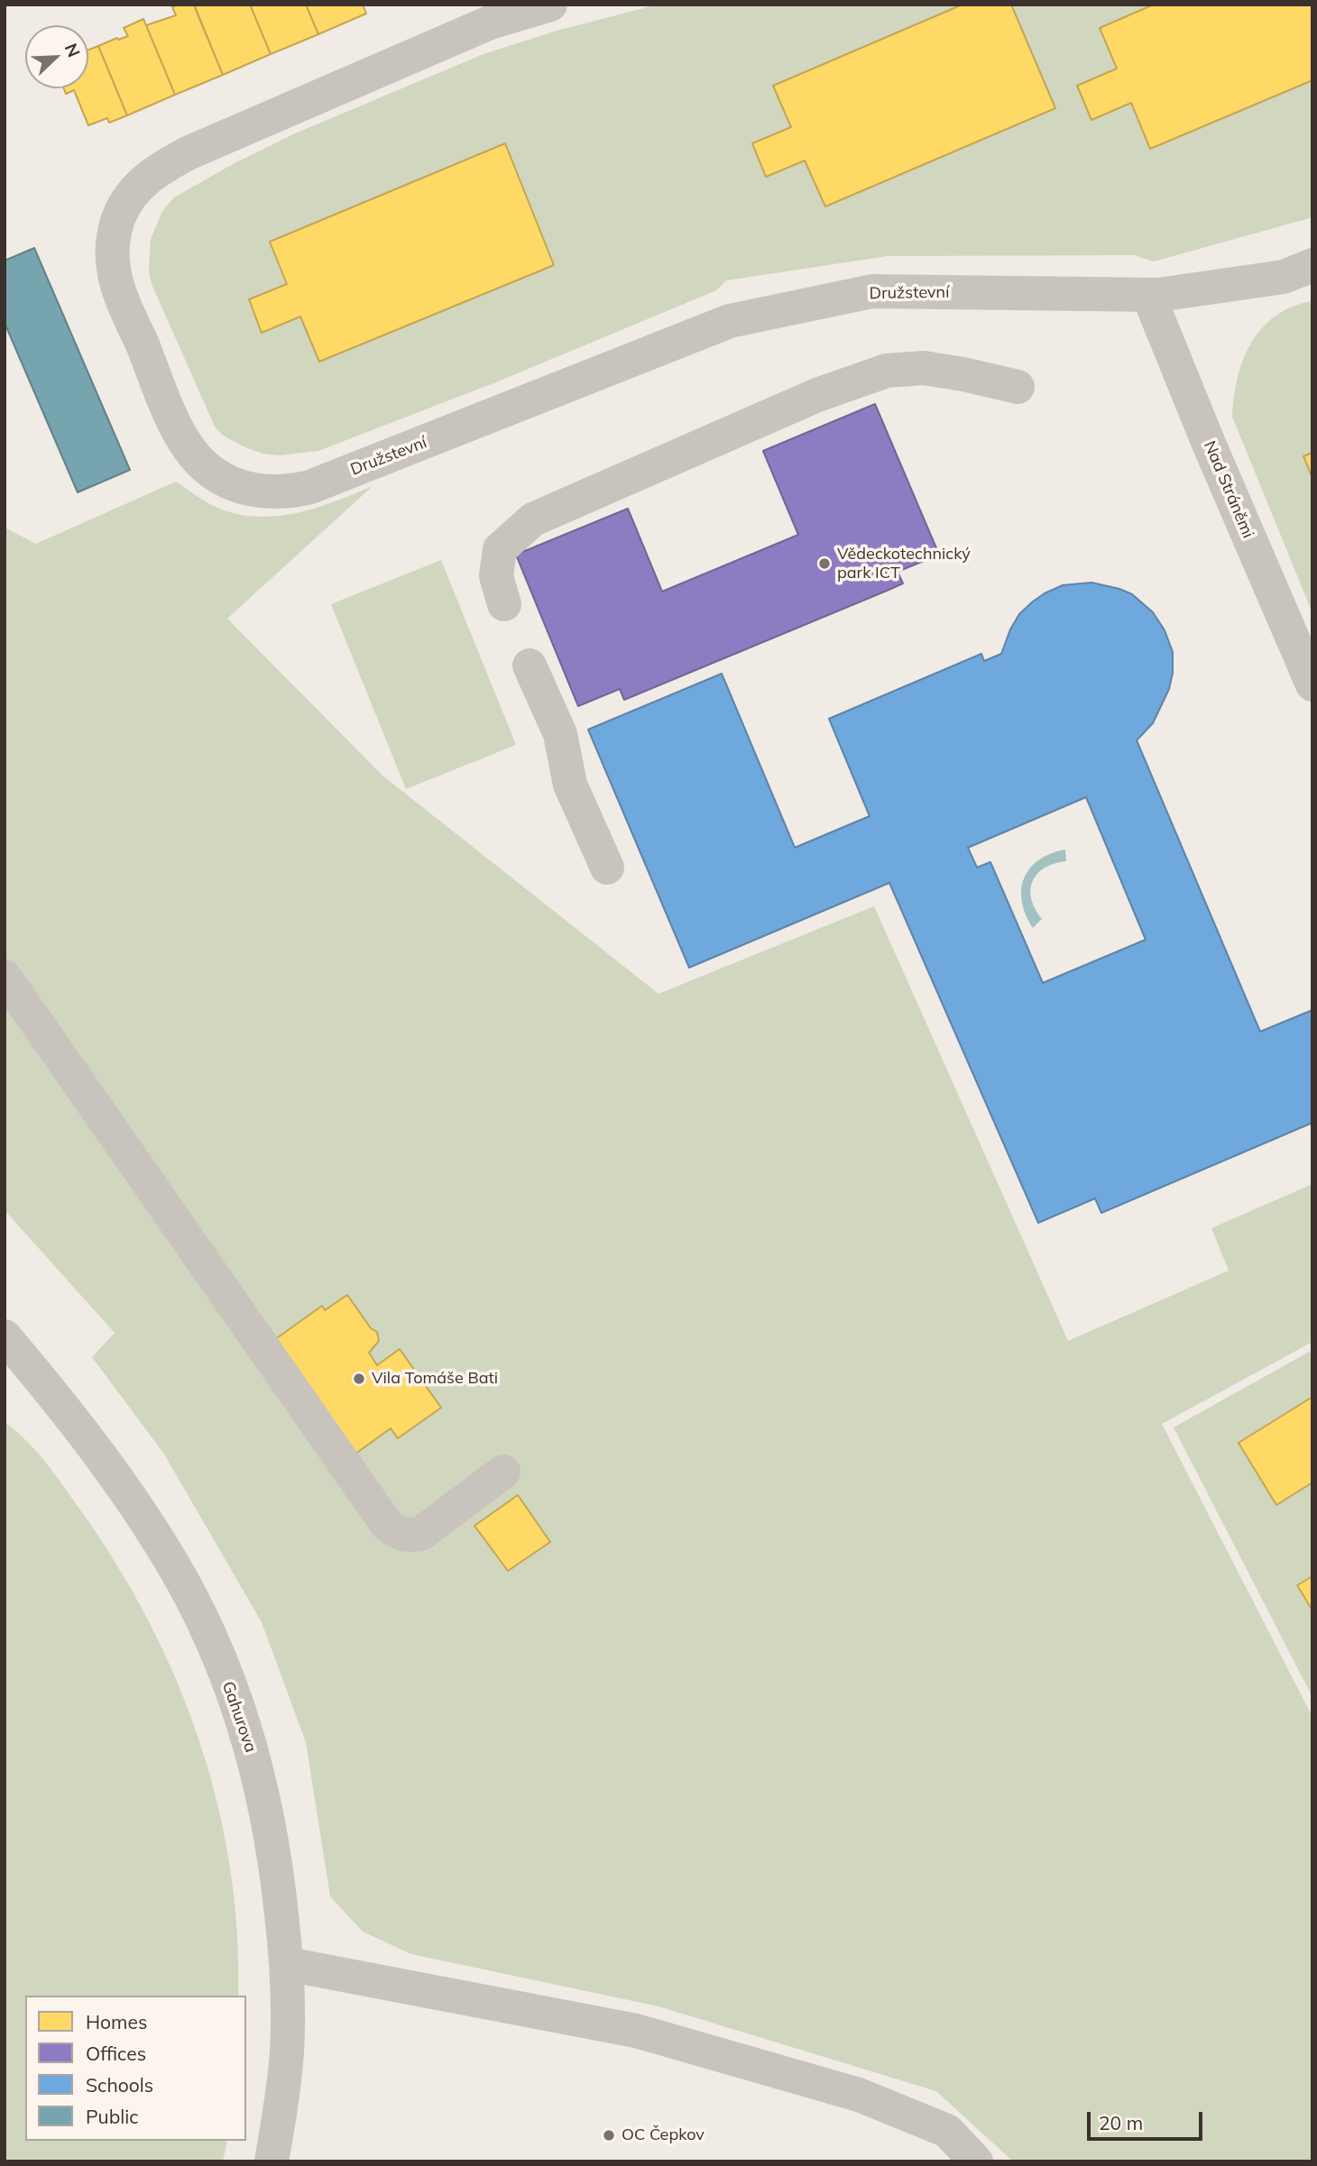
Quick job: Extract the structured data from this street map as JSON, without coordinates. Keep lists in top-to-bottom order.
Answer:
{
  "streets": {
    "street": ["Družstevní", "Nad Stráněmi", "Gahurova"]
  },
  "crossings": [
    ["Družstevní", "Nad Stráněmi"]
  ],
  "places": ["Vědeckotechnický park ICT", "Vila Tomáše Bati", "OC Čepkov"],
  "legend": [
    "Homes",
    "Offices",
    "Schools",
    "Public"
  ],
  "scale_bar": "20 m",
  "north": "top right"
}
